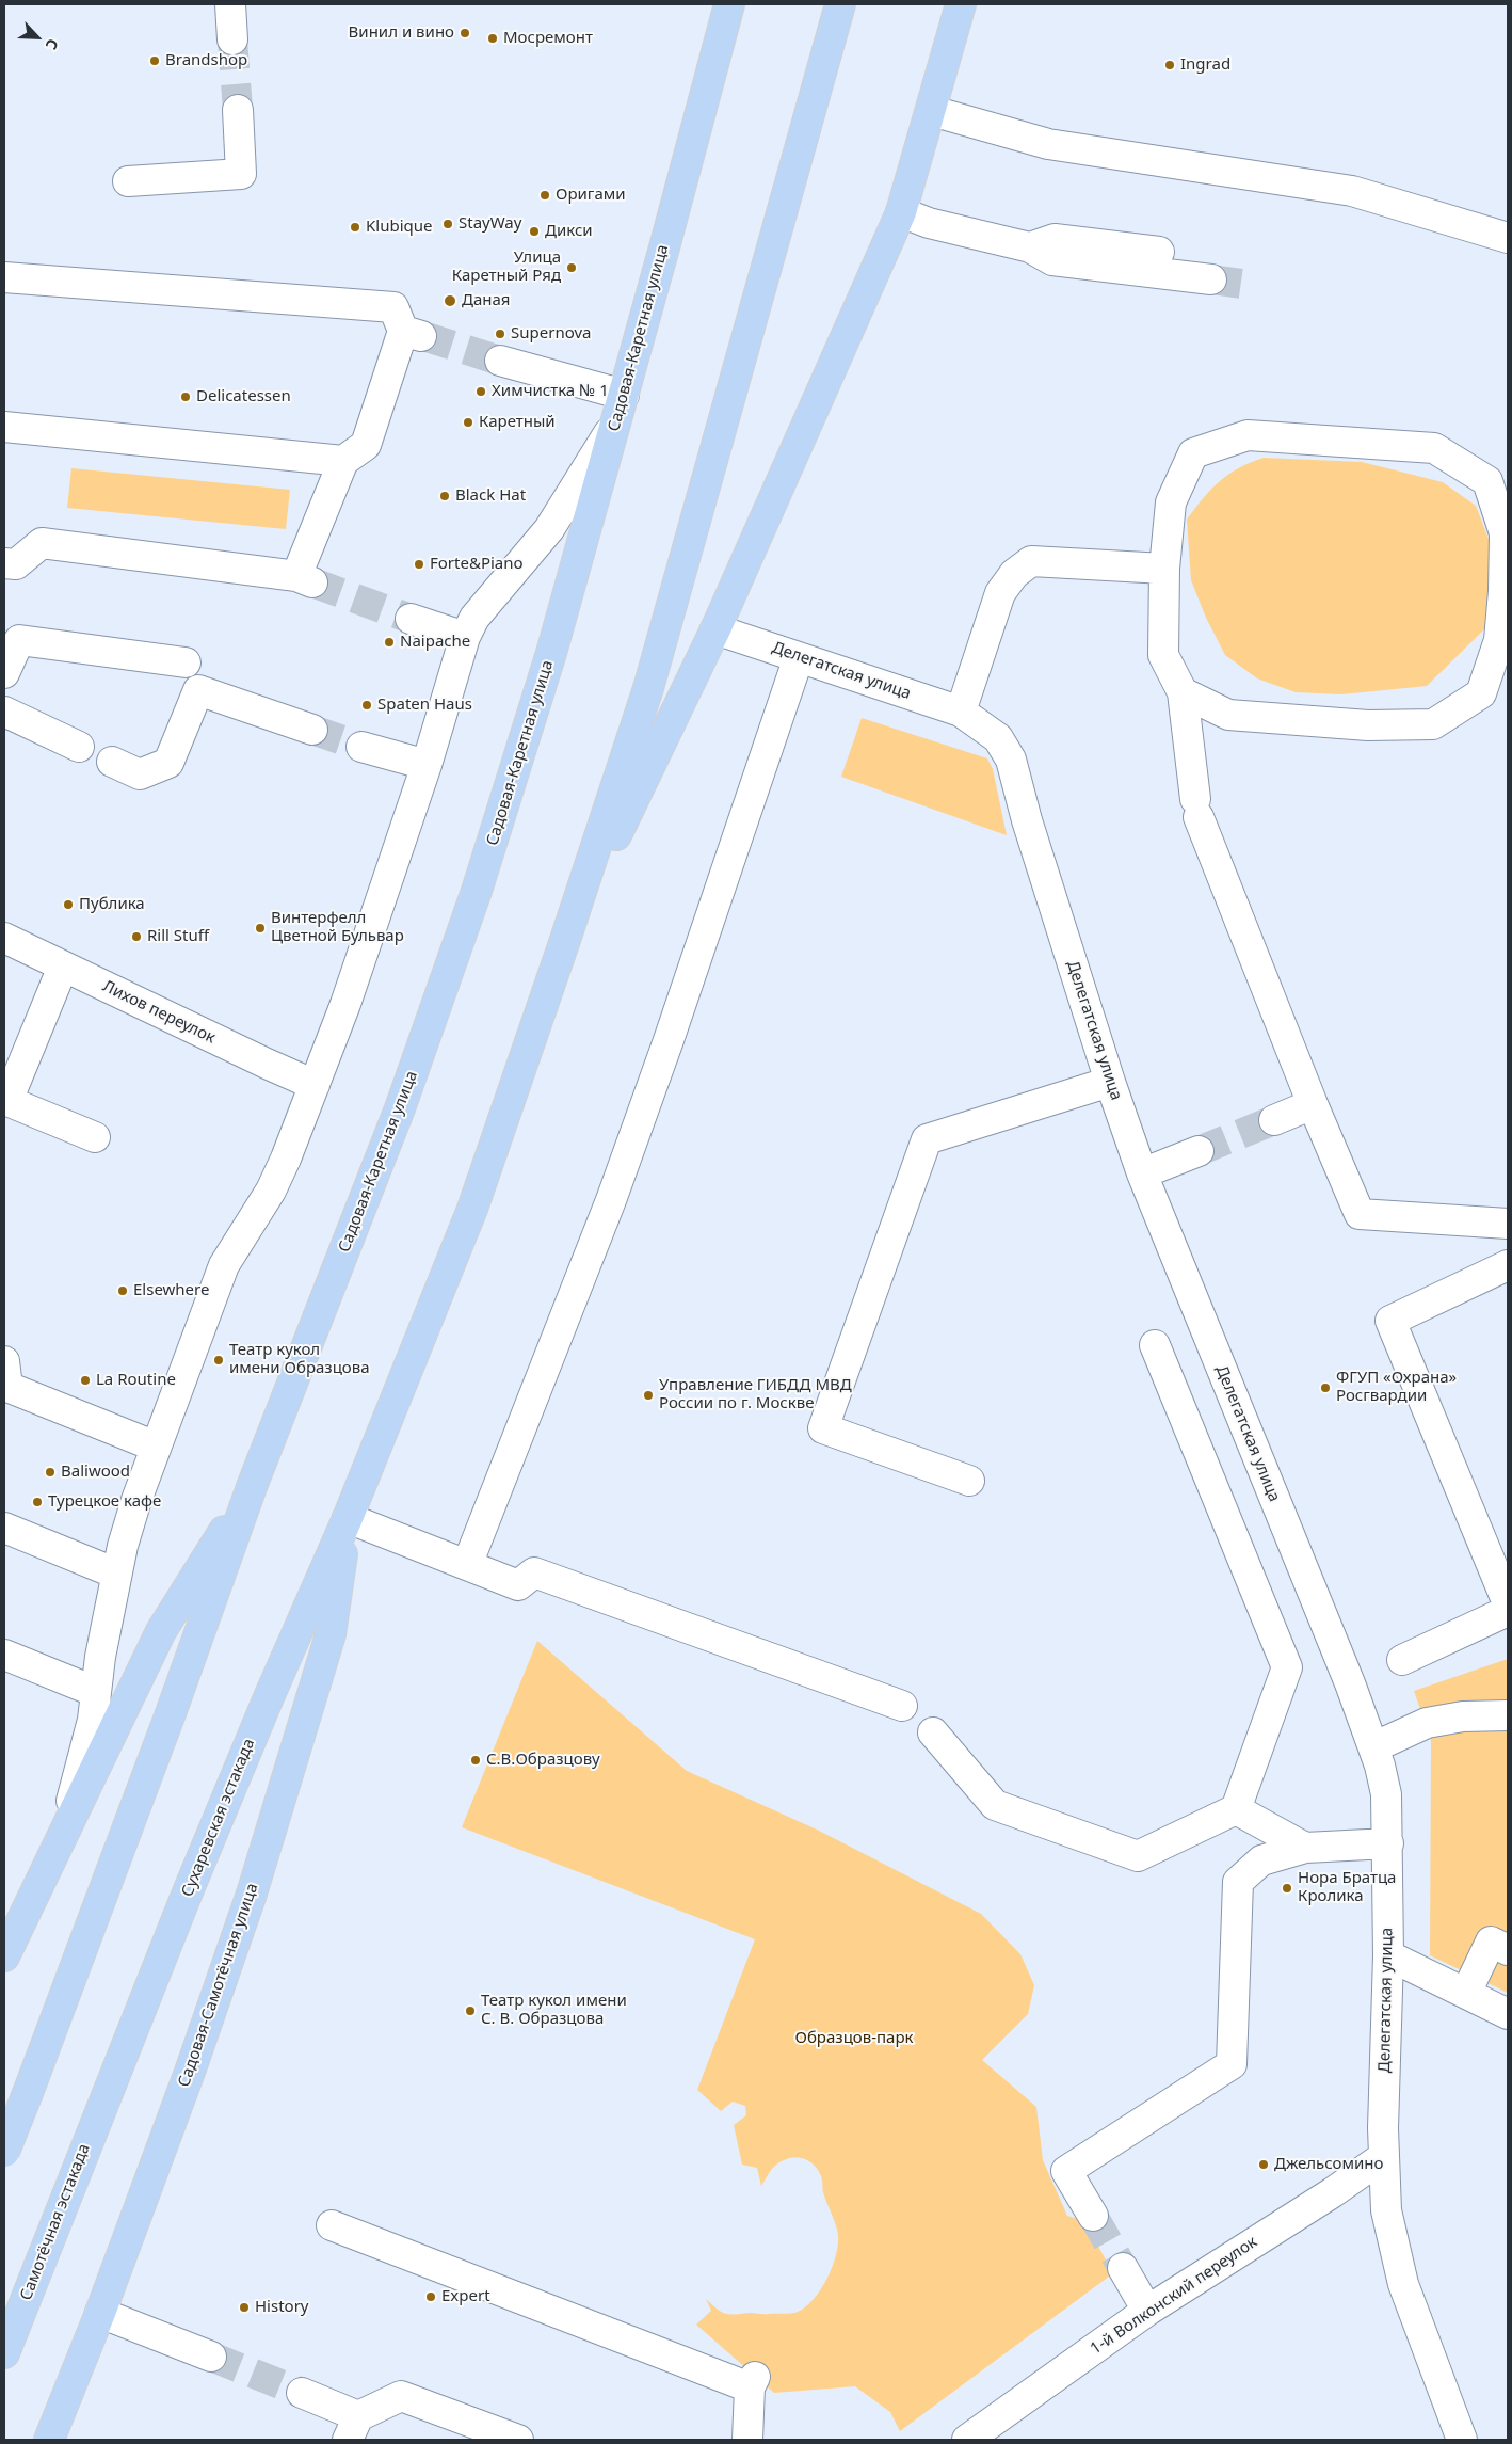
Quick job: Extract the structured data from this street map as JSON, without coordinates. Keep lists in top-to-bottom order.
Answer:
{
  "streets": {
    "main road": [
      "Садовая-Каретная улица",
      "Сухаревская эстакада",
      "Садовая-Самотёчная улица",
      "Самотёчная эстакада"
    ],
    "street": ["Делегатская улица", "Лихов переулок", "1-й Волконский переулок"]
  },
  "crossings": [
    ["Делегатская улица", "1-й Волконский переулок"],
    ["Сухаревская эстакада", "Садовая-Самотёчная улица"],
    ["Сухаревская эстакада", "Самотёчная эстакада"]
  ],
  "parks": ["Образцов-парк"],
  "places": [
    "Винил и вино",
    "Мосремонт",
    "Brandshop",
    "Ingrad",
    "Оригами",
    "StayWay",
    "Klubique",
    "Дикси",
    "Улица Каретный Ряд",
    "Даная",
    "Supernova",
    "Химчистка № 1",
    "Delicatessen",
    "Каретный",
    "Black Hat",
    "Forte&Piano",
    "Naipache",
    "Spaten Haus",
    "Публика",
    "Винтерфелл Цветной Бульвар",
    "Rill Stuff",
    "Elsewhere",
    "Театр кукол имени Образцова",
    "La Routine",
    "ФГУП «Охрана» Росгвардии",
    "Управление ГИБДД МВД России по г. Москве",
    "Baliwood",
    "Турецкое кафе",
    "С.В.Образцову",
    "Нора Братца Кролика",
    "Театр кукол имени С. В. Образцова",
    "Джельсомино",
    "Expert",
    "History"
  ],
  "north": "bottom right"
}
